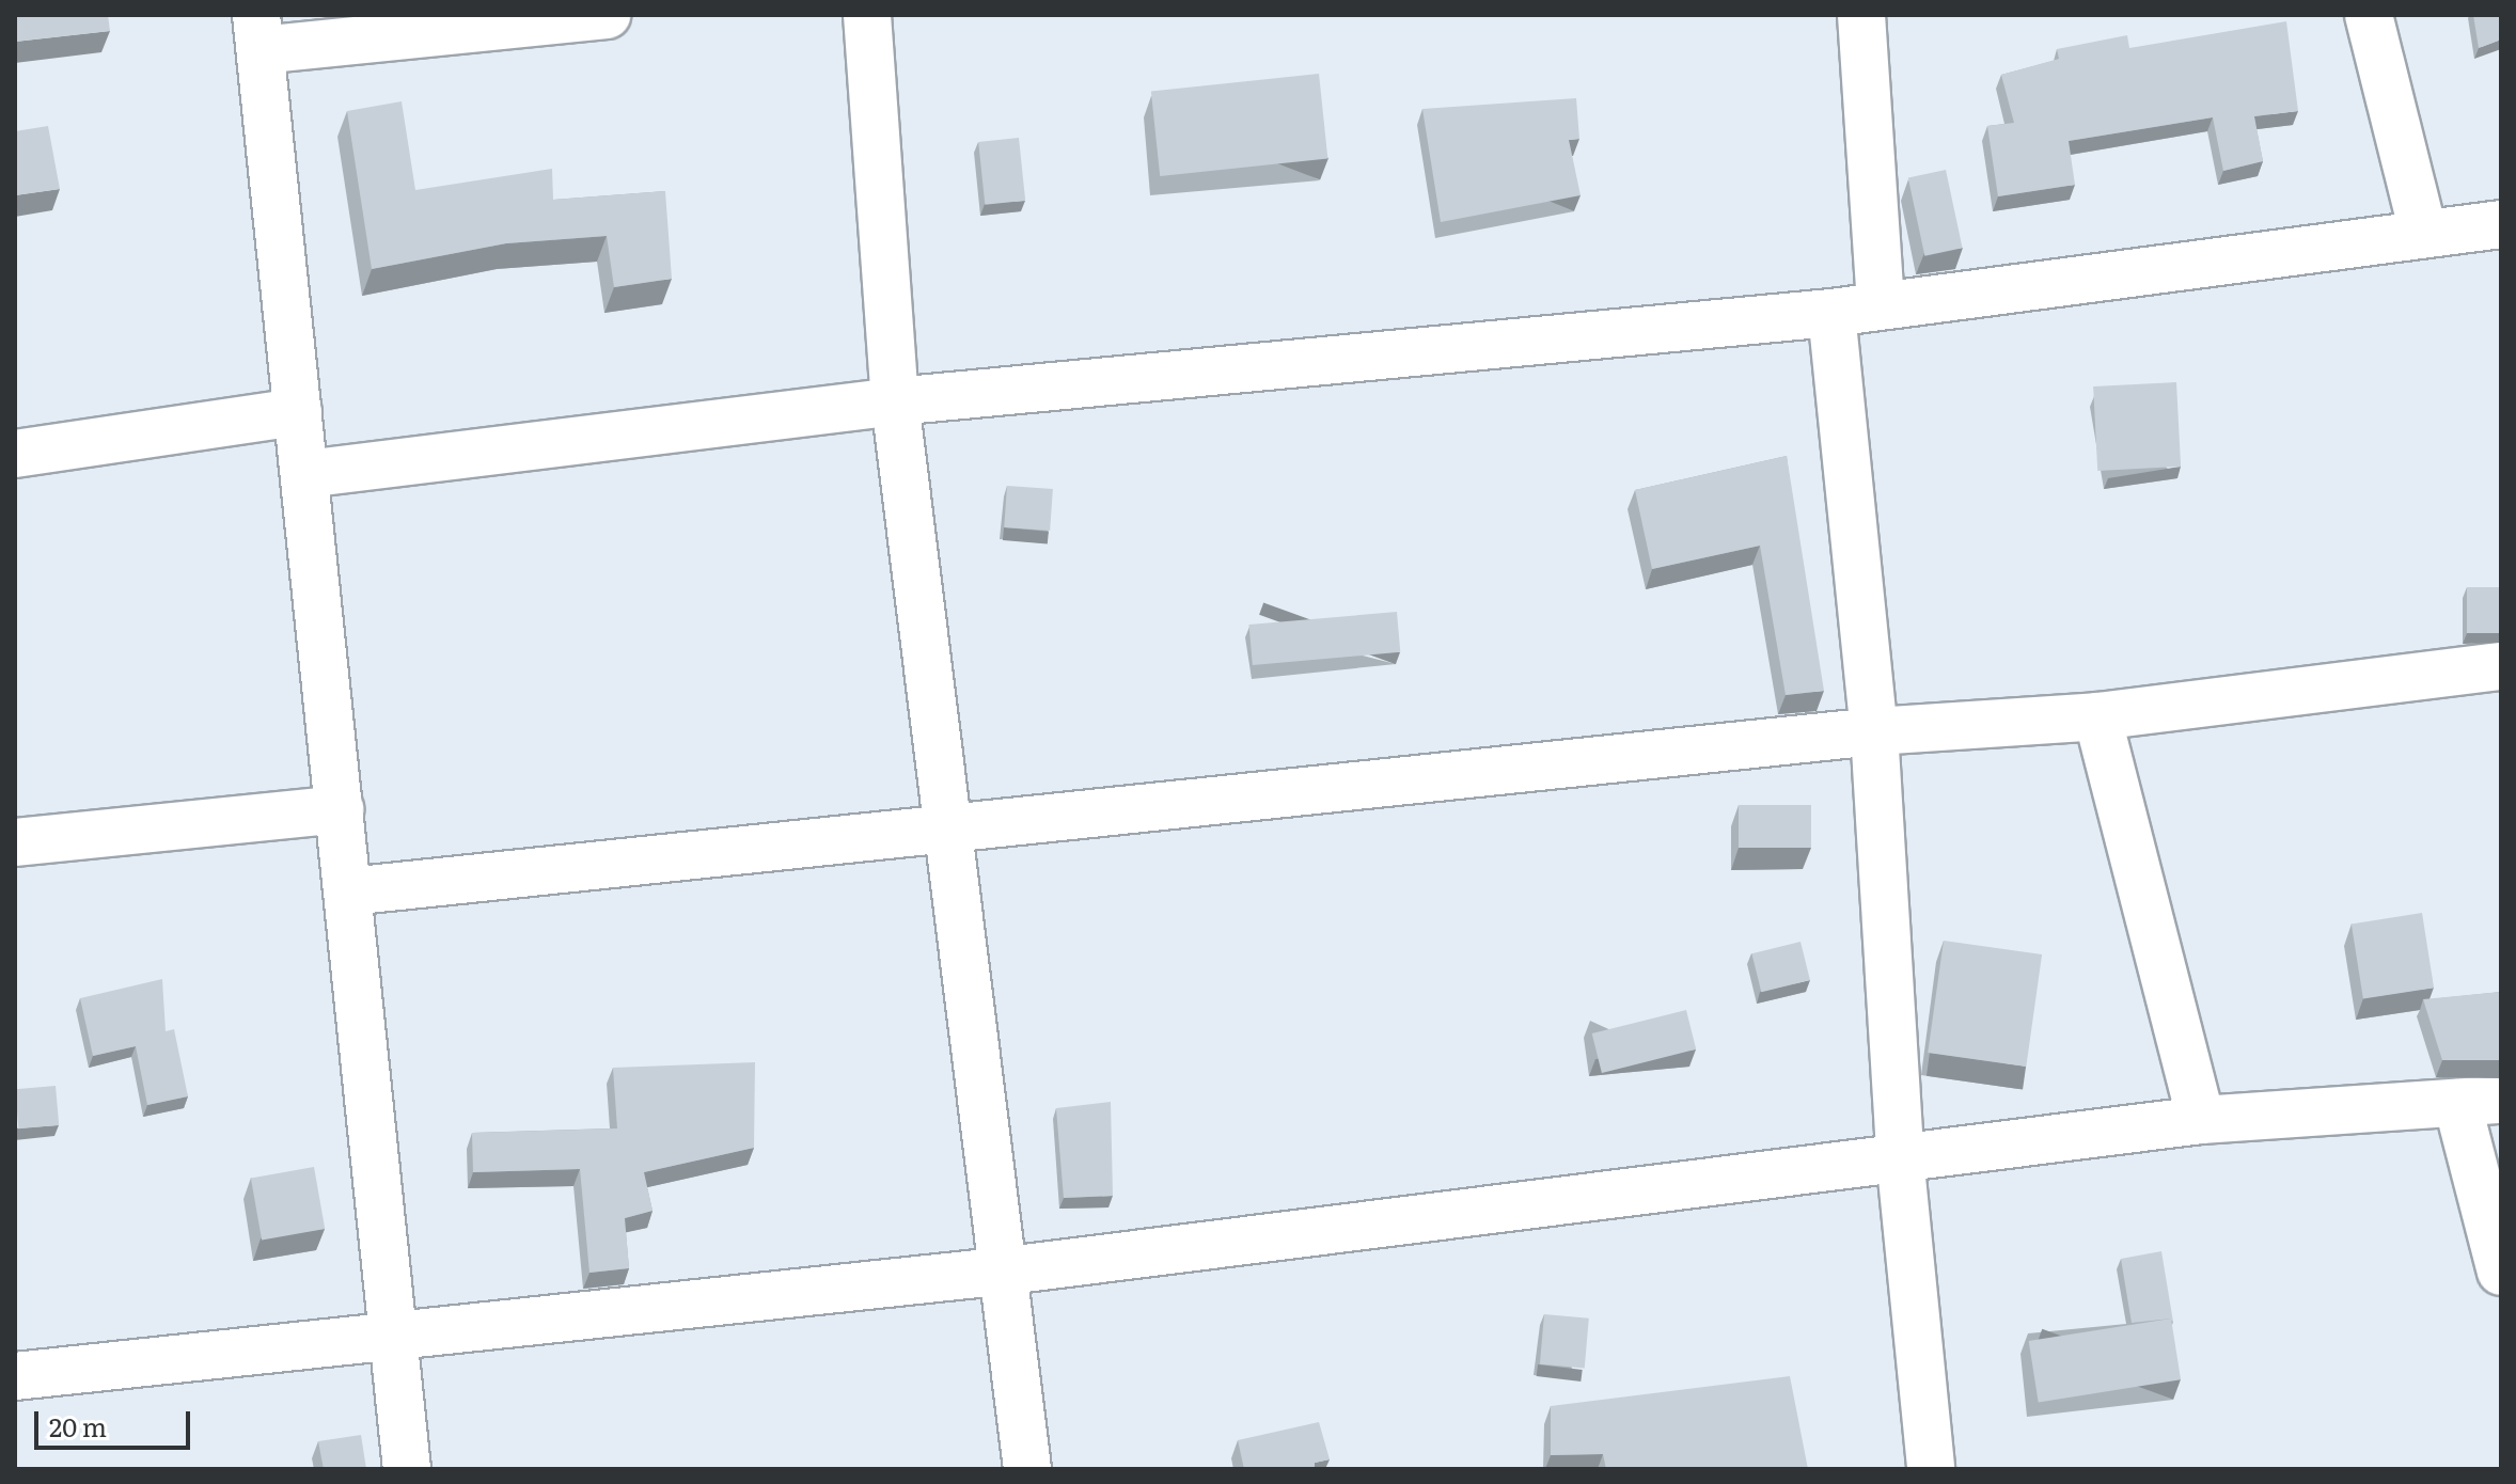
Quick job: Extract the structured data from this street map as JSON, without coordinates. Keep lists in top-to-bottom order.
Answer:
{
  "scale_bar": "20 m"
}
